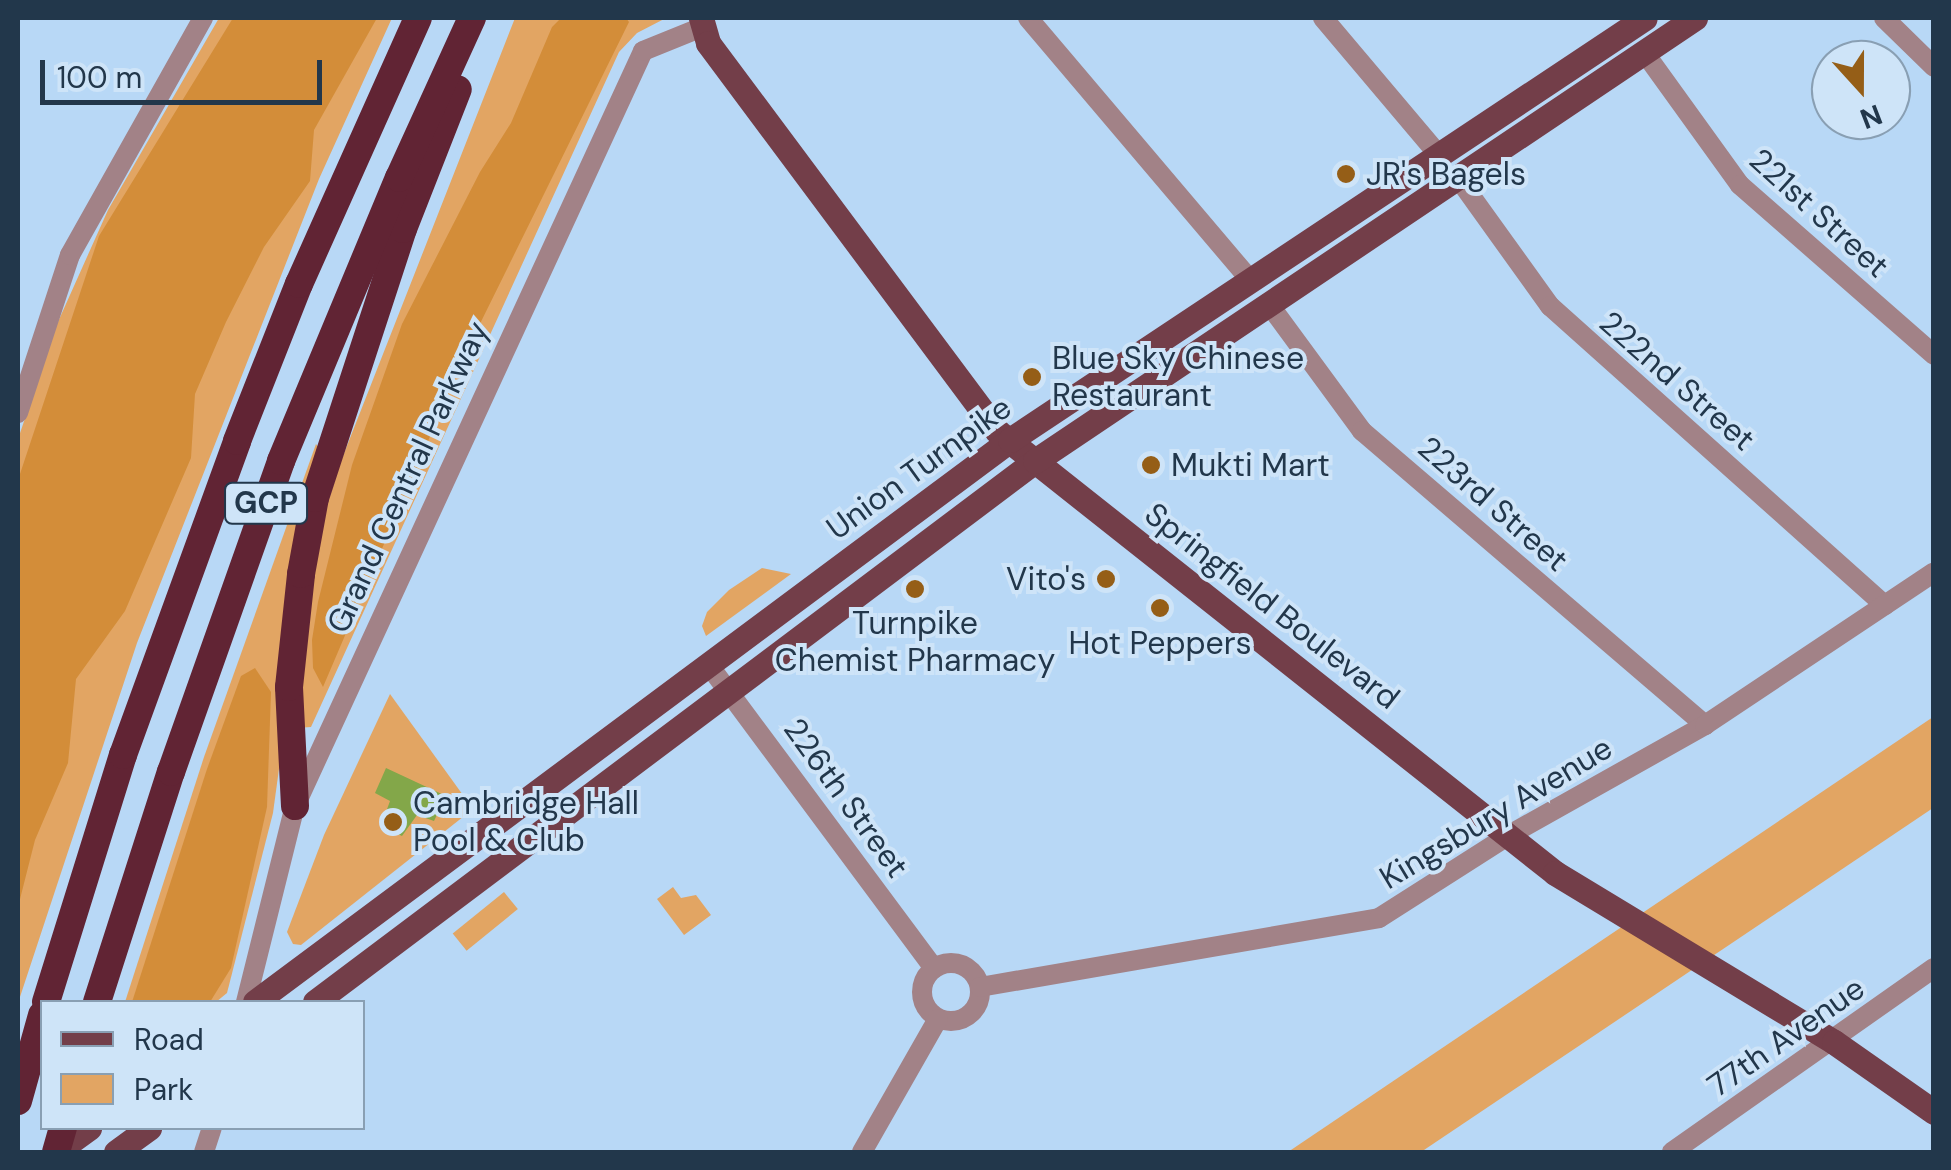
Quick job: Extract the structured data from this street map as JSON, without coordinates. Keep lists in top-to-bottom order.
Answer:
{
  "streets": {
    "highway": ["GCP"],
    "main road": ["Union Turnpike", "Springfield Boulevard"],
    "street": [
      "221st Street",
      "222nd Street",
      "Grand Central Parkway",
      "223rd Street",
      "226th Street",
      "Kingsbury Avenue",
      "77th Avenue"
    ]
  },
  "crossings": [
    ["221st Street", "Union Turnpike"],
    ["222nd Street", "Union Turnpike"],
    ["222nd Street", "Kingsbury Avenue"],
    ["Union Turnpike", "223rd Street"],
    ["Union Turnpike", "Springfield Boulevard"],
    ["Union Turnpike", "226th Street"],
    ["Grand Central Parkway", "Springfield Boulevard"],
    ["223rd Street", "Kingsbury Avenue"],
    ["Springfield Boulevard", "Kingsbury Avenue"],
    ["Springfield Boulevard", "77th Avenue"],
    ["226th Street", "Kingsbury Avenue"]
  ],
  "places": [
    "JR's Bagels",
    "Blue Sky Chinese Restaurant",
    "Mukti Mart",
    "Vito's",
    "Turnpike Chemist Pharmacy",
    "Hot Peppers",
    "Cambridge Hall Pool & Club"
  ],
  "legend": ["Road", "Park"],
  "scale_bar": "100 m",
  "north": "bottom"
}
